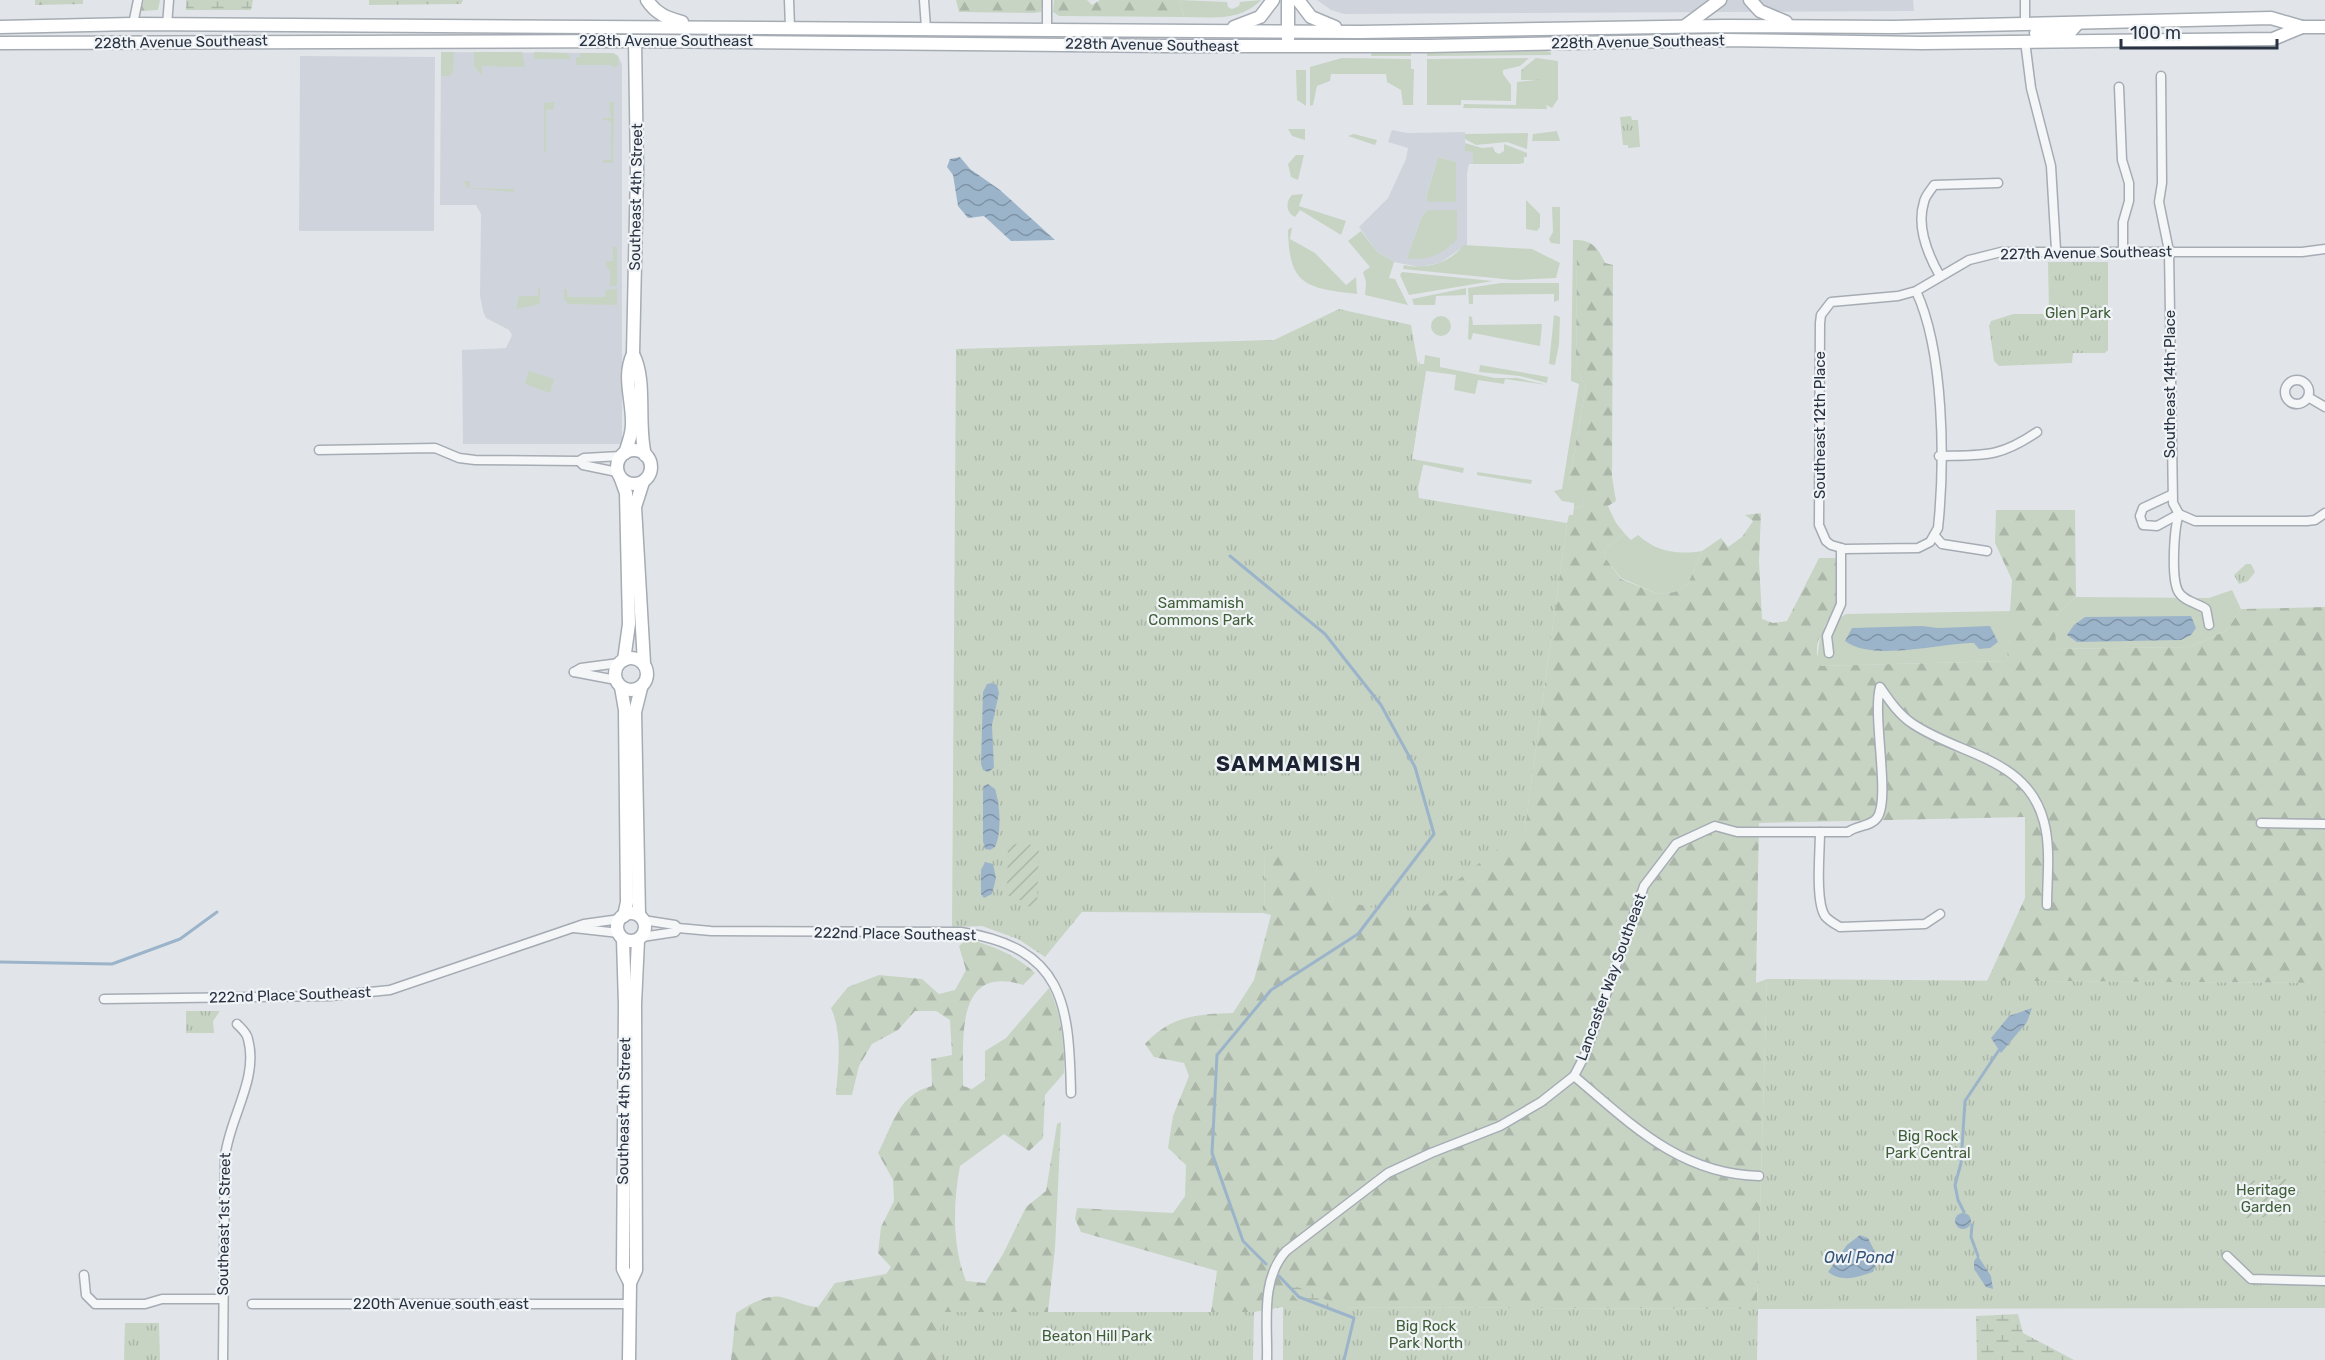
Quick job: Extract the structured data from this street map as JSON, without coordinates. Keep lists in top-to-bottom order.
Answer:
{
  "streets": {
    "main road": ["228th Avenue Southeast", "Southeast 4th Street"],
    "street": [
      "227th Avenue Southeast",
      "Southeast 14th Place",
      "Southeast 12th Place",
      "222nd Place Southeast",
      "Lancaster Way Southeast",
      "Southeast 1st Street",
      "220th Avenue south east"
    ]
  },
  "crossings": [
    ["228th Avenue Southeast", "Southeast 4th Street"],
    ["Southeast 4th Street", "222nd Place Southeast"],
    ["Southeast 4th Street", "220th Avenue south east"],
    ["227th Avenue Southeast", "Southeast 14th Place"],
    ["227th Avenue Southeast", "Southeast 12th Place"]
  ],
  "districts": ["SAMMAMISH"],
  "water": ["Owl Pond"],
  "parks": [
    "Glen Park",
    "Sammamish Commons Park",
    "Big Rock Park Central",
    "Heritage Garden",
    "Big Rock Park North",
    "Beaton Hill Park"
  ],
  "scale_bar": "100 m"
}
